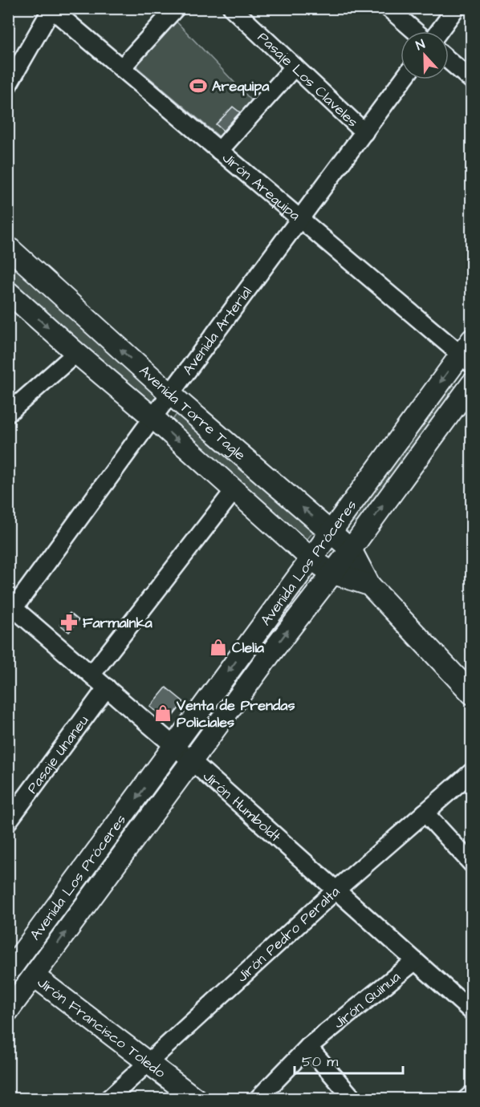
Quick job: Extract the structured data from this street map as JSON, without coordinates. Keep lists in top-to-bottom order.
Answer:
{
  "streets": {
    "street": [
      "Pasaje Los Claveles",
      "Jirón Arequipa",
      "Avenida Arterial",
      "Avenida Torre Tagle",
      "Avenida Los Próceres",
      "Pasaje Unaneu",
      "Jirón Humboldt",
      "Jirón Pedro Peralta",
      "Jirón Quinua",
      "Jirón Francisco Toledo"
    ]
  },
  "crossings": [
    ["Pasaje Los Claveles", "Avenida Arterial"],
    ["Jirón Arequipa", "Avenida Arterial"],
    ["Jirón Arequipa", "Avenida Los Próceres"],
    ["Avenida Arterial", "Avenida Torre Tagle"],
    ["Avenida Arterial", "Jirón Humboldt"],
    ["Avenida Torre Tagle", "Avenida Los Próceres"],
    ["Avenida Los Próceres", "Jirón Humboldt"],
    ["Avenida Los Próceres", "Jirón Francisco Toledo"],
    ["Pasaje Unaneu", "Jirón Humboldt"],
    ["Jirón Humboldt", "Jirón Pedro Peralta"],
    ["Jirón Humboldt", "Jirón Quinua"],
    ["Jirón Pedro Peralta", "Jirón Francisco Toledo"]
  ],
  "places": {
    "sports": ["Arequipa"],
    "pharmacy": ["FarmaInka"],
    "shop": ["Clelia", "Venta de Prendas Policiales"]
  },
  "scale_bar": "50 m",
  "north": "top"
}
